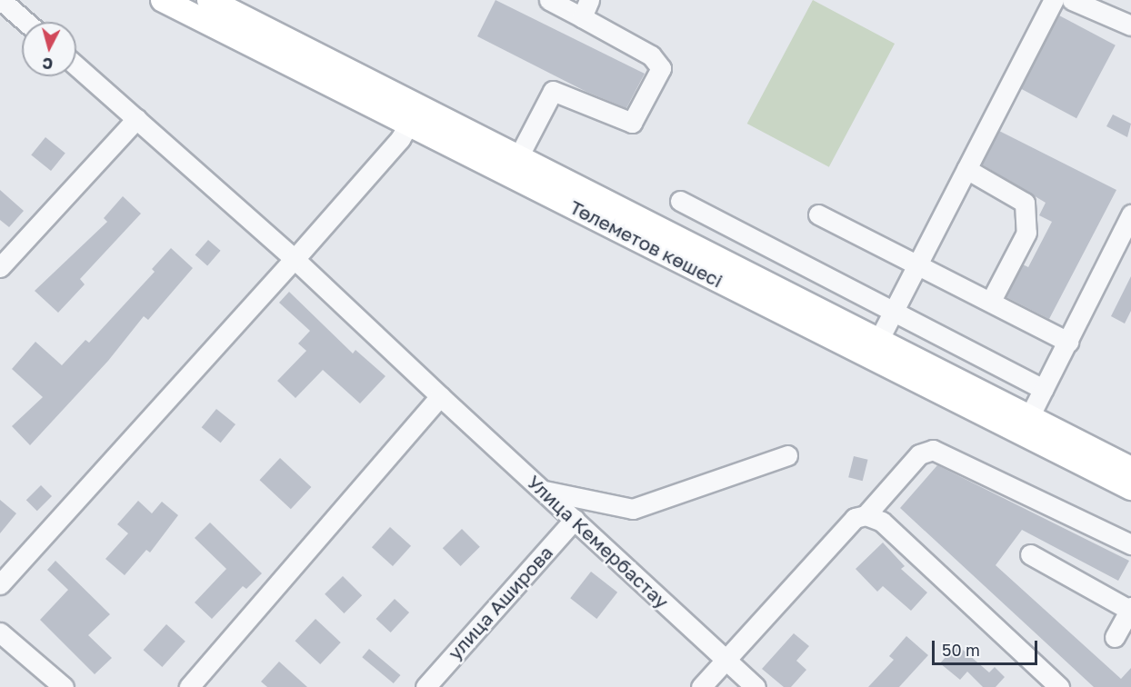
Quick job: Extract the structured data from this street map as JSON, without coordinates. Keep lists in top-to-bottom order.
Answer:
{
  "streets": {
    "main road": ["Төлеметов көшесі"],
    "street": ["Улица Кемербастау", "улица Аширова"]
  },
  "crossings": [
    ["Улица Кемербастау", "улица Аширова"]
  ],
  "scale_bar": "50 m",
  "north": "bottom"
}
